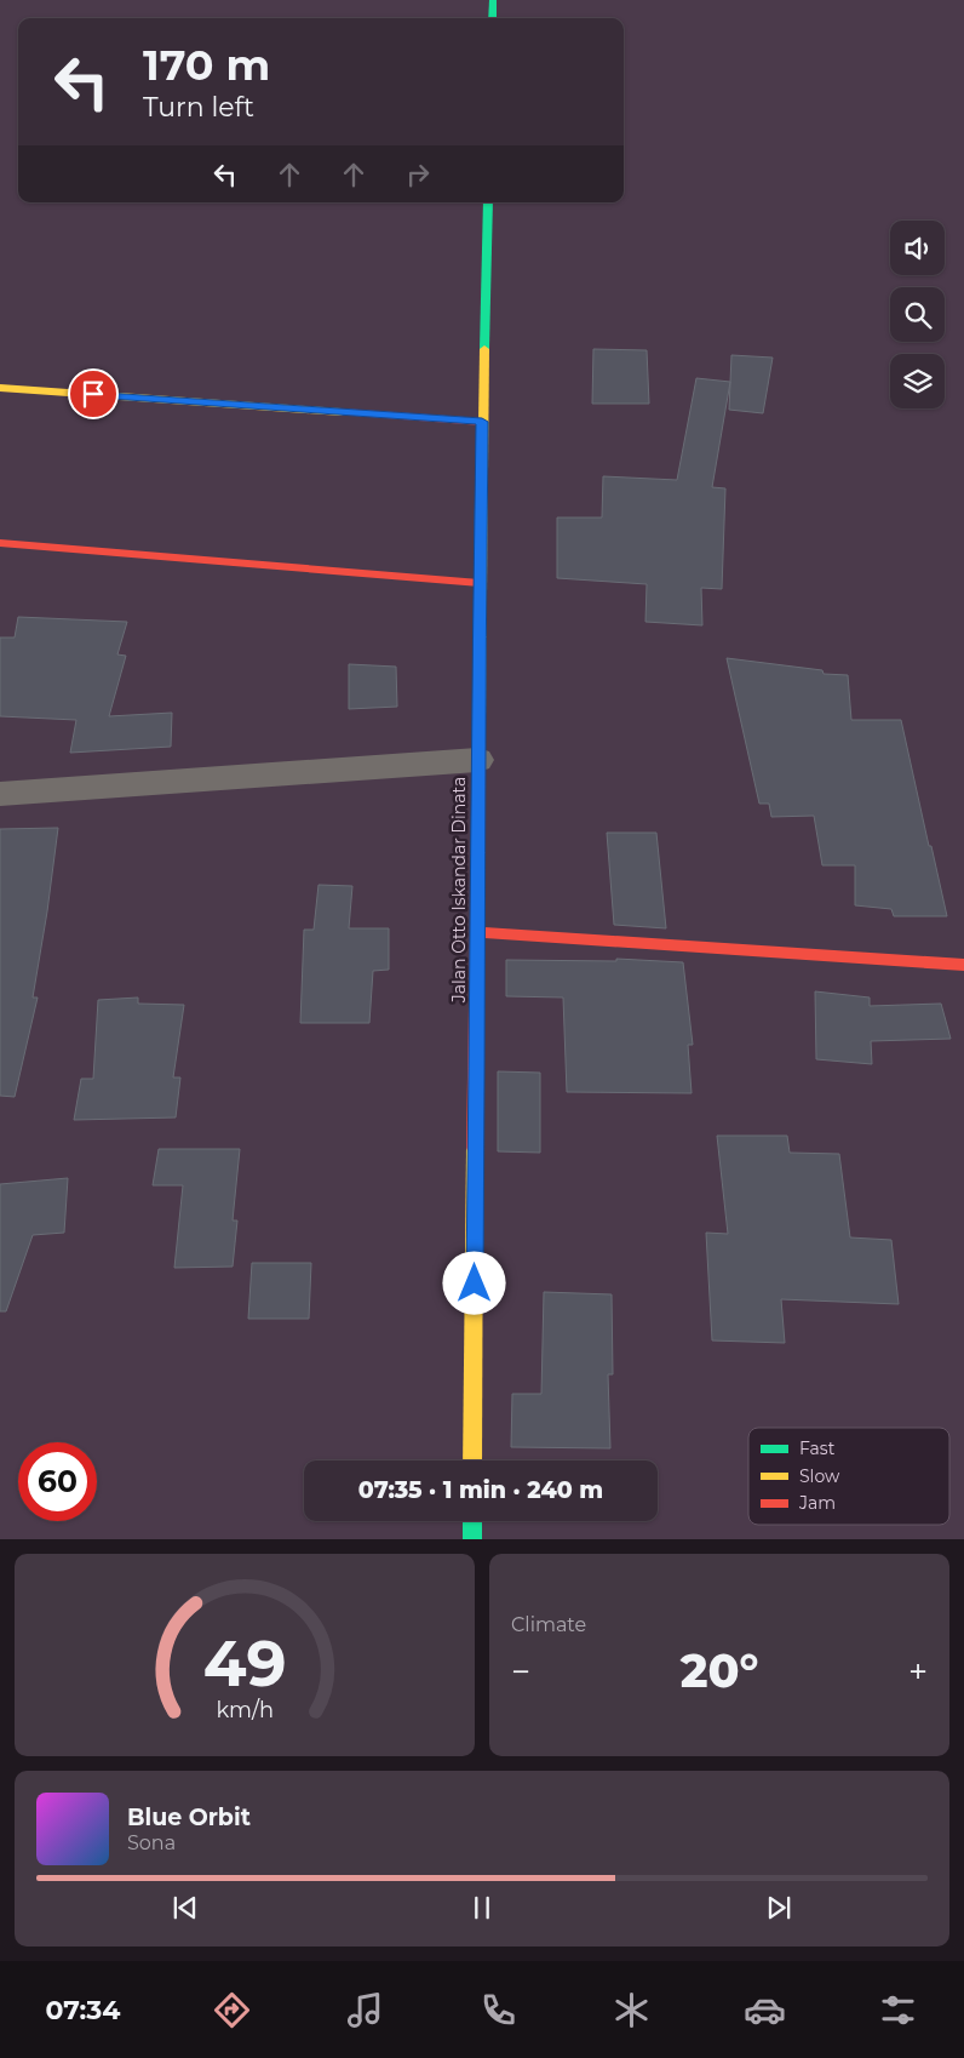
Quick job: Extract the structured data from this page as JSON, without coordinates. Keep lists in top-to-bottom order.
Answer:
{
  "streets": {
    "main road": ["Jalan Otto Iskandar Dinata"]
  },
  "legend": ["Fast", "Slow", "Jam"],
  "page": {
    "turn": ["170 m", "Turn left"],
    "limit": "60",
    "trip": "07:35 · 1 min · 240 m",
    "tile": "Climate",
    "heat": ["−", "20°", "+"],
    "song": ["Blue Orbit", "Sona"],
    "tabs": "07:34",
    "gauge": ["49", "km/h"]
  }
}
